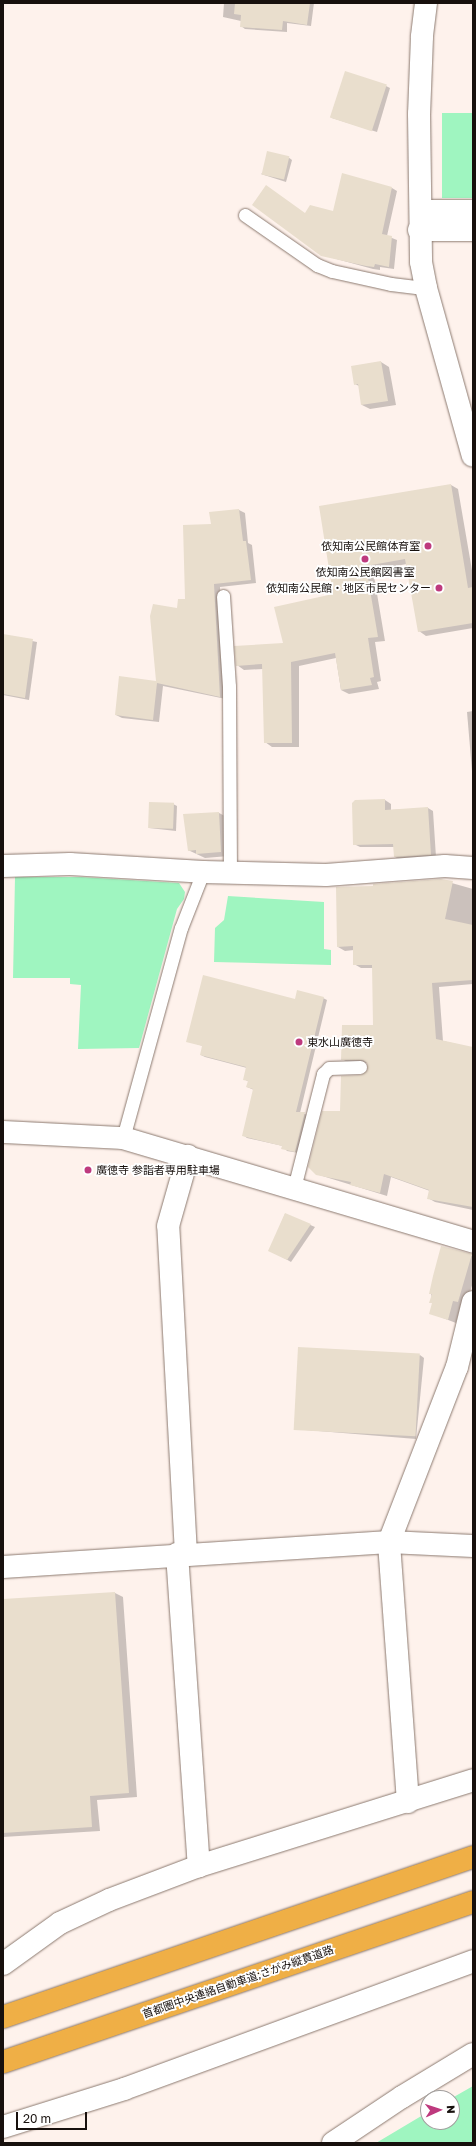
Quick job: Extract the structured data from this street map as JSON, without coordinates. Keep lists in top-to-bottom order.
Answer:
{
  "streets": {
    "highway": ["首都圏中央連絡自動車道;さがみ縦貫道路"]
  },
  "places": [
    "依知南公民館体育室",
    "依知南公民館図書室",
    "依知南公民館・地区市民センター",
    "東水山廣徳寺",
    "廣徳寺 参詣者専用駐車場"
  ],
  "scale_bar": "20 m",
  "north": "right"
}
